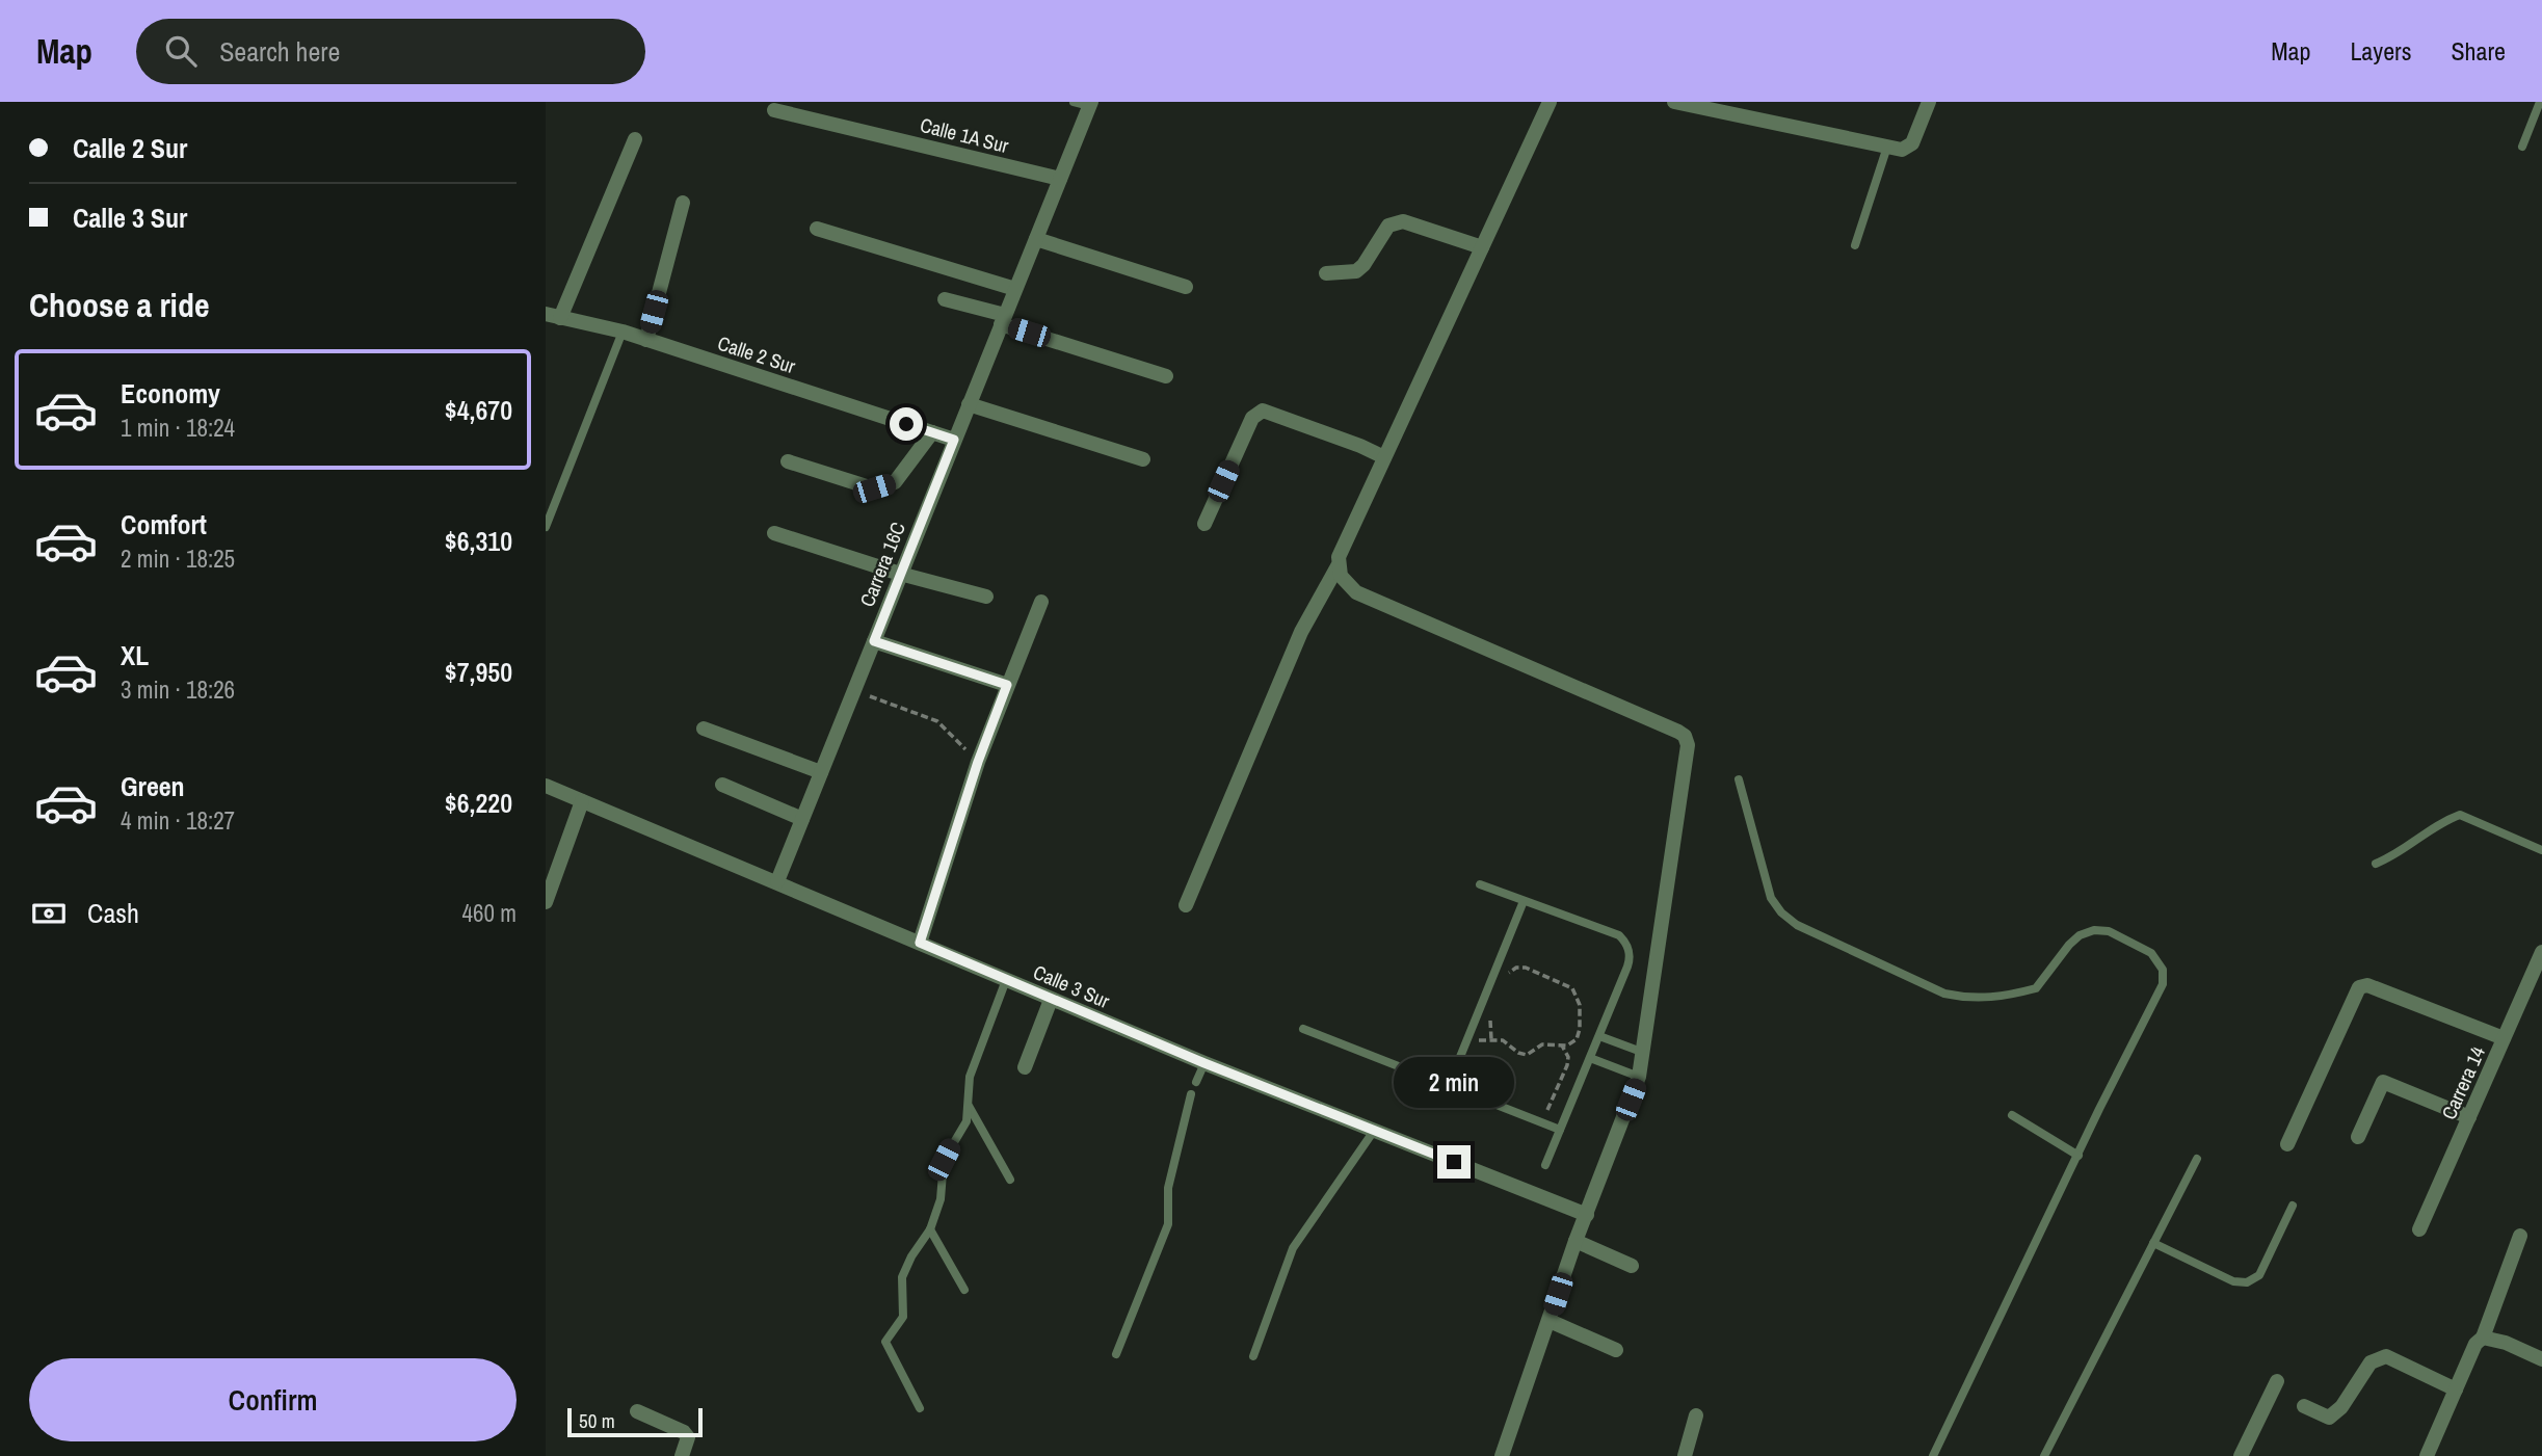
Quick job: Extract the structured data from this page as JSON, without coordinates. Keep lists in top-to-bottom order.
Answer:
{
  "streets": {
    "street": [
      "Calle 1A Sur",
      "Calle 2 Sur",
      "Carrera 16C",
      "Calle 3 Sur",
      "Carrera 14"
    ]
  },
  "crossings": [
    ["Calle 1A Sur", "Carrera 16C"],
    ["Calle 2 Sur", "Carrera 16C"],
    ["Carrera 16C", "Calle 3 Sur"]
  ],
  "scale_bar": "50 m",
  "page": {
    "header": "Map",
    "search": "Search here",
    "nav": ["Map", "Layers", "Share"],
    "banner": ["Calle 2 Sur", "Calle 3 Sur"],
    "heading": "Choose a ride",
    "list": [
      {
        "name": "Economy",
        "note": "1 min · 18:24",
        "value": "$4,670"
      },
      {
        "name": "Comfort",
        "note": "2 min · 18:25",
        "value": "$6,310"
      },
      {
        "name": "XL",
        "note": "3 min · 18:26",
        "value": "$7,950"
      },
      {
        "name": "Green",
        "note": "4 min · 18:27",
        "value": "$6,220"
      }
    ],
    "pay": ["Cash", "460 m"],
    "bubble": "2 min",
    "buttons": "Confirm",
    "scale": "50 m"
  }
}
